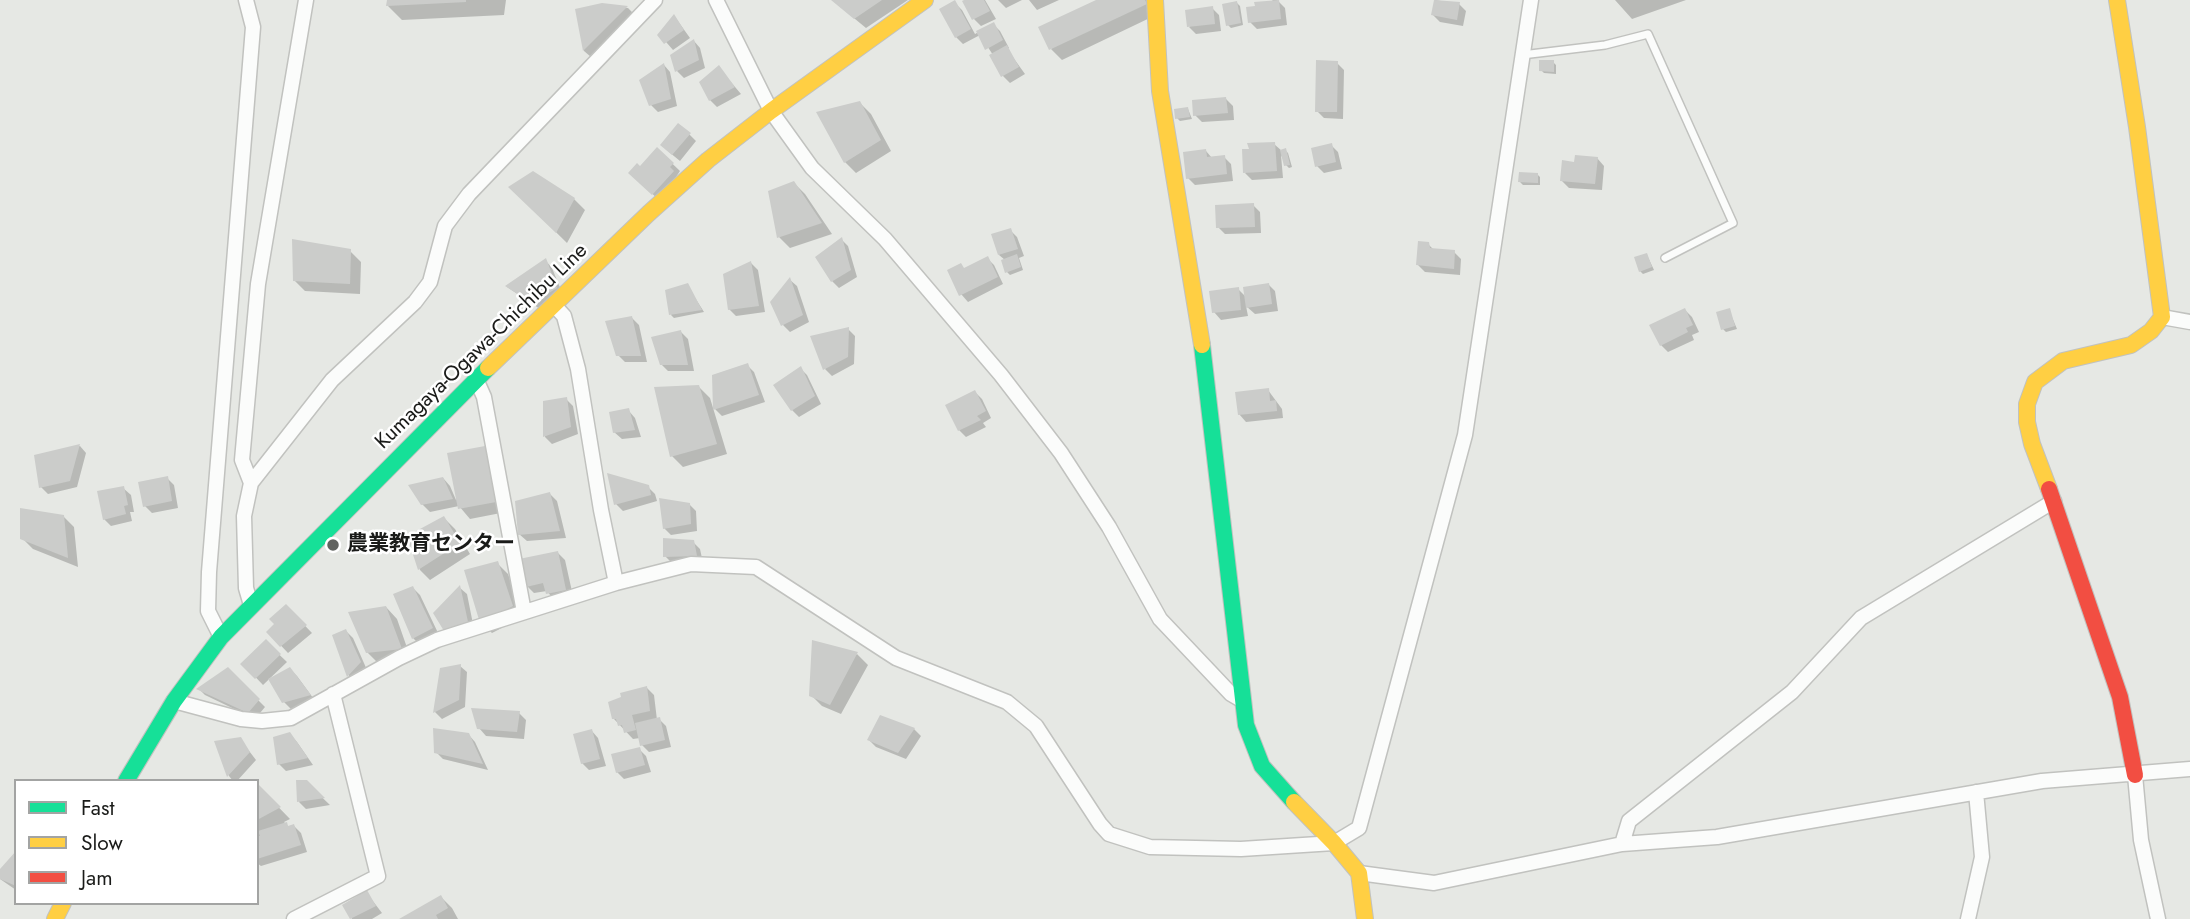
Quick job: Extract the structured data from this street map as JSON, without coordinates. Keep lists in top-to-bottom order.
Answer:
{
  "streets": {
    "street": ["Kumagaya-Ogawa-Chichibu Line"]
  },
  "places": ["農業教育センター"],
  "legend": ["Fast", "Slow", "Jam"]
}
